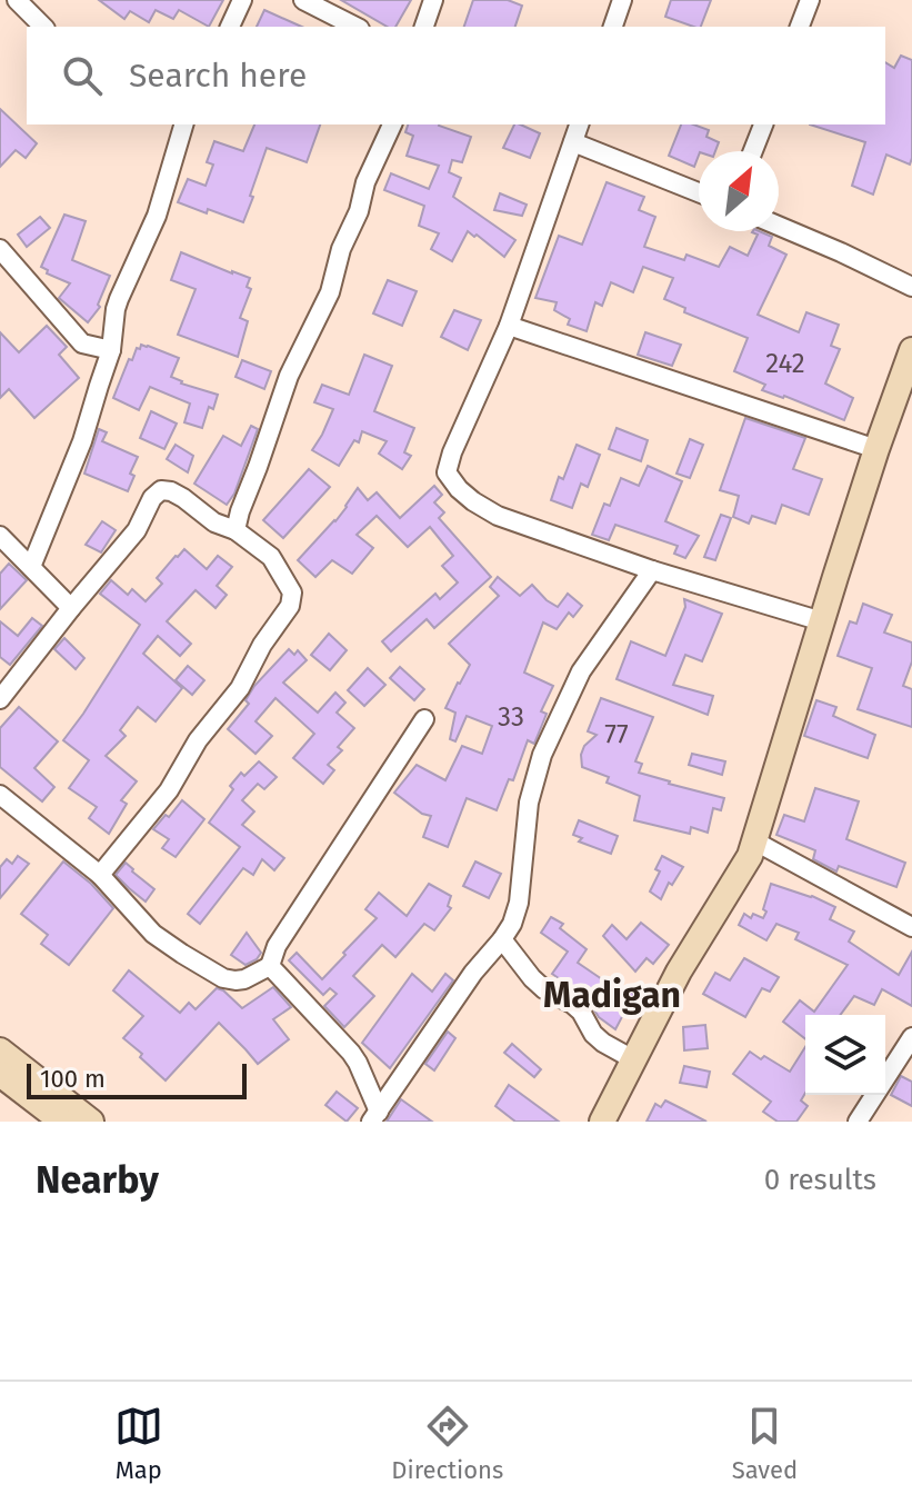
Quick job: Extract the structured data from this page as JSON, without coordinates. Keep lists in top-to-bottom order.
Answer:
{
  "districts": ["Madigan"],
  "house_numbers": ["242", "33", "77"],
  "scale_bar": "100 m",
  "north": "top right",
  "page": {
    "search": "Search here",
    "scale": "100 m",
    "heading": ["Nearby", "0 results"],
    "nav": ["Map", "Directions", "Saved"]
  }
}
